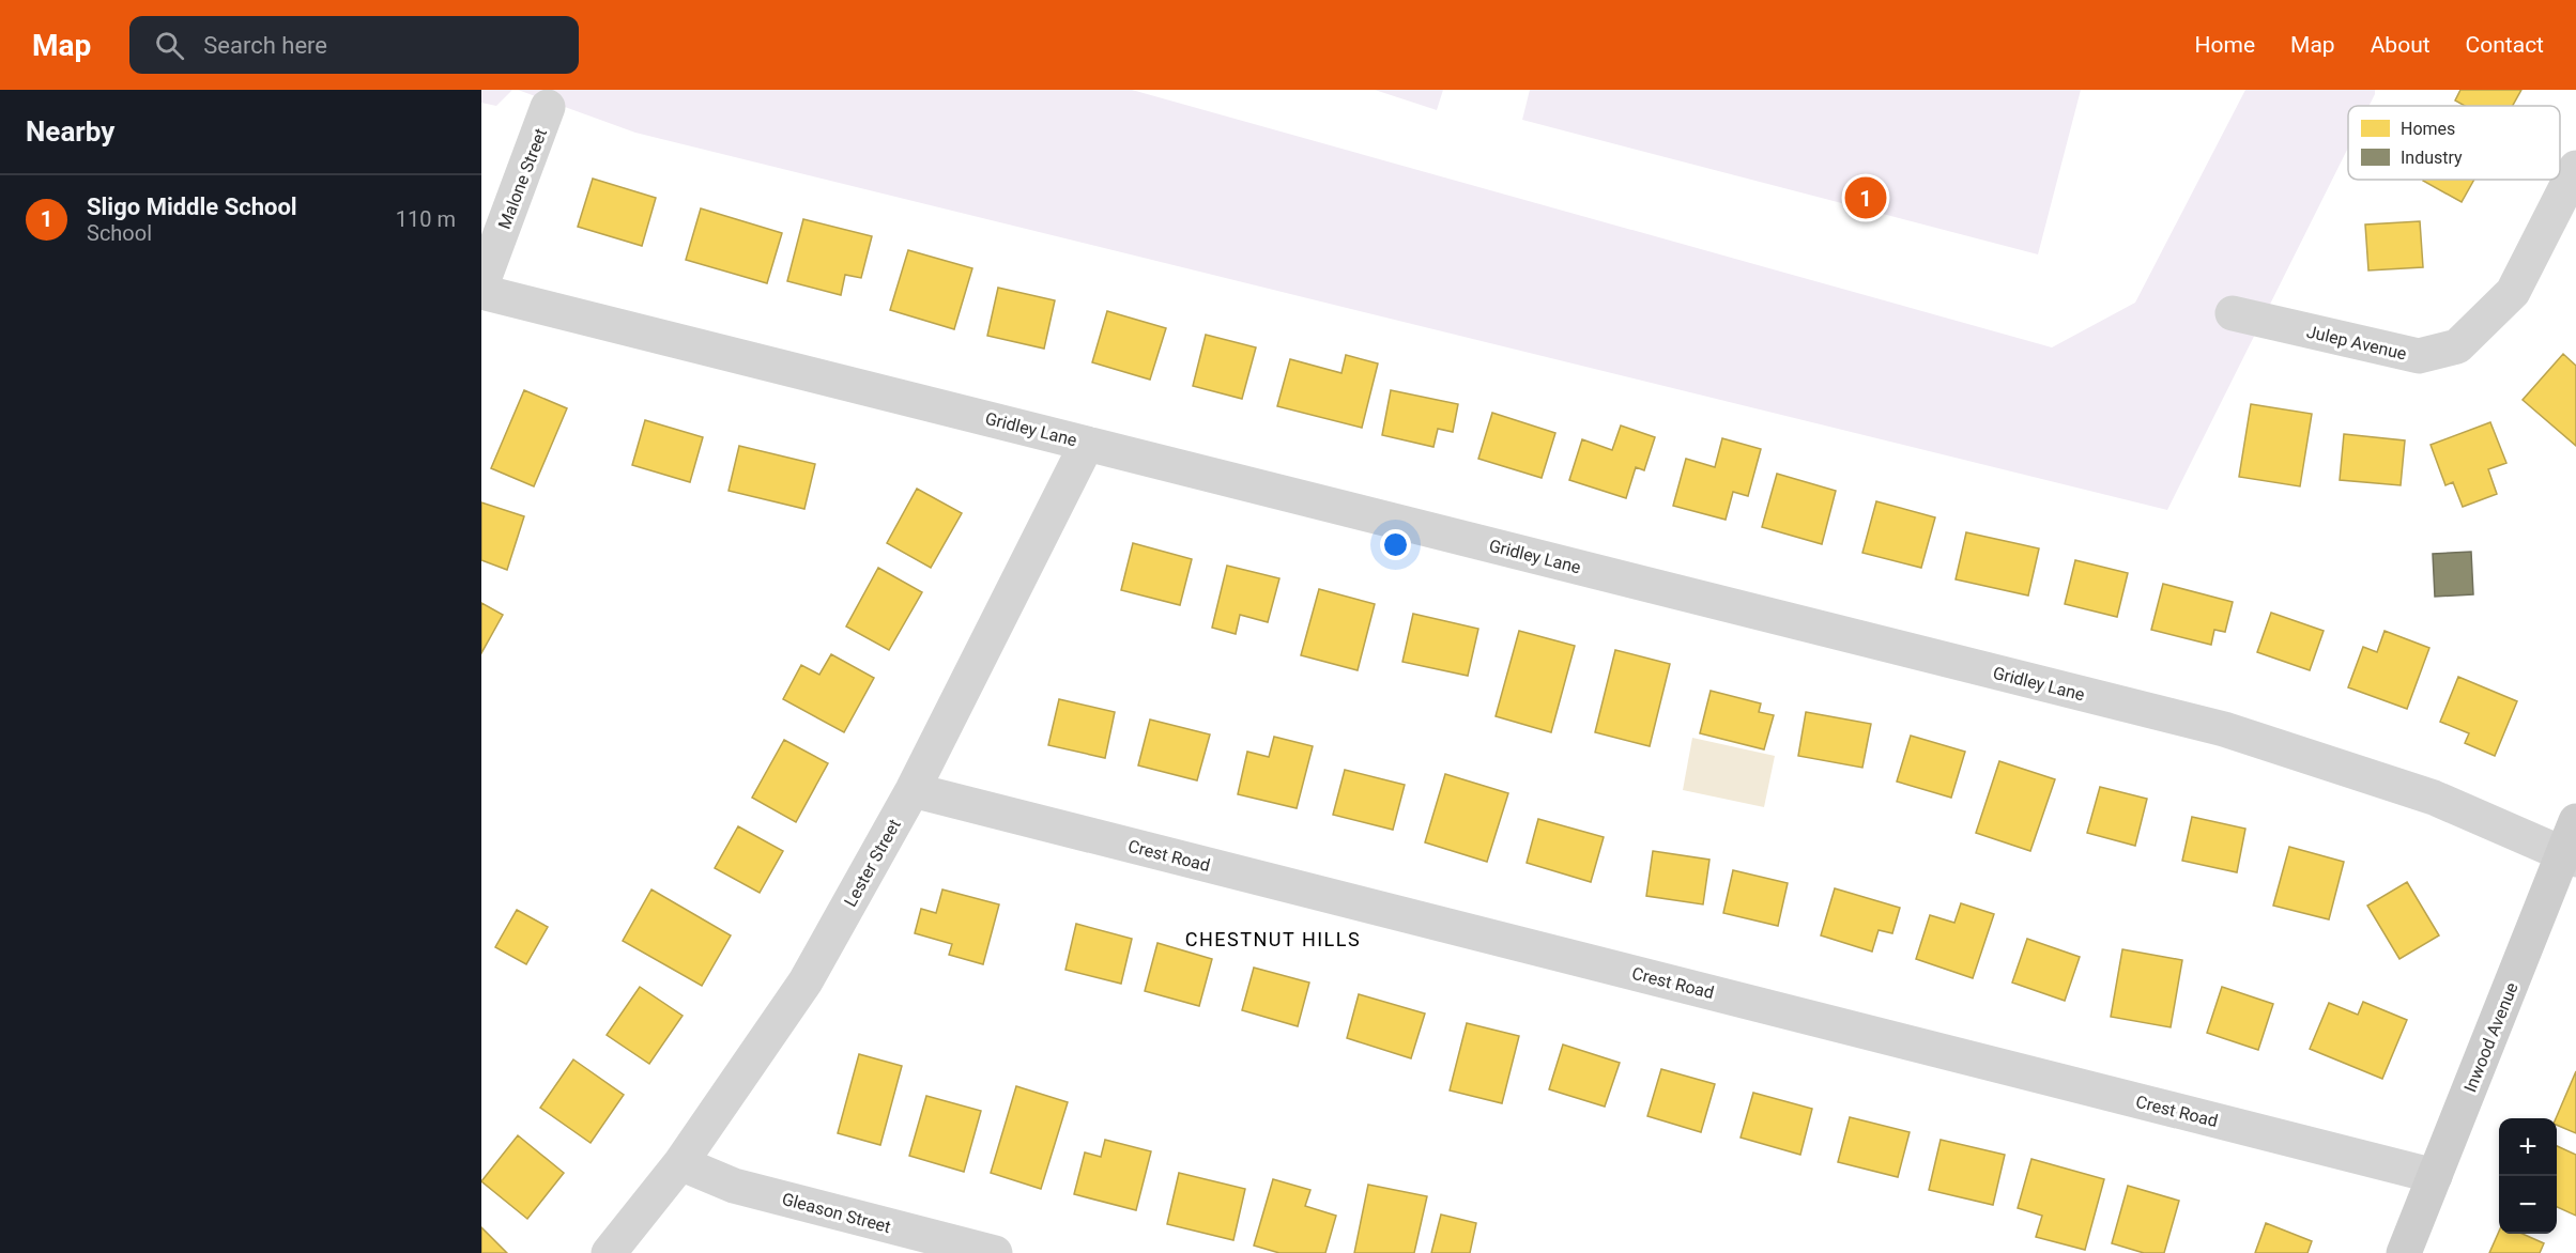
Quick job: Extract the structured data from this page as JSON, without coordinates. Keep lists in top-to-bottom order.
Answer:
{
  "streets": {
    "street": [
      "Malone Street",
      "Julep Avenue",
      "Gridley Lane",
      "Crest Road",
      "Lester Street",
      "Inwood Avenue",
      "Gleason Street"
    ]
  },
  "crossings": [
    ["Gridley Lane", "Lester Street"],
    ["Gridley Lane", "Inwood Avenue"],
    ["Crest Road", "Lester Street"],
    ["Crest Road", "Inwood Avenue"],
    ["Lester Street", "Gleason Street"]
  ],
  "districts": ["CHESTNUT HILLS"],
  "legend": ["Homes", "Industry"],
  "page": {
    "header": "Map",
    "search": "Search here",
    "nav": [
      "Home",
      "Map",
      "About",
      "Contact"
    ],
    "heading": "Nearby",
    "list": [
      {
        "mark": "1",
        "name": "Sligo Middle School",
        "note": "School",
        "value": "110 m"
      }
    ],
    "pins": "1",
    "map_buttons": ["+", "−"]
  }
}
